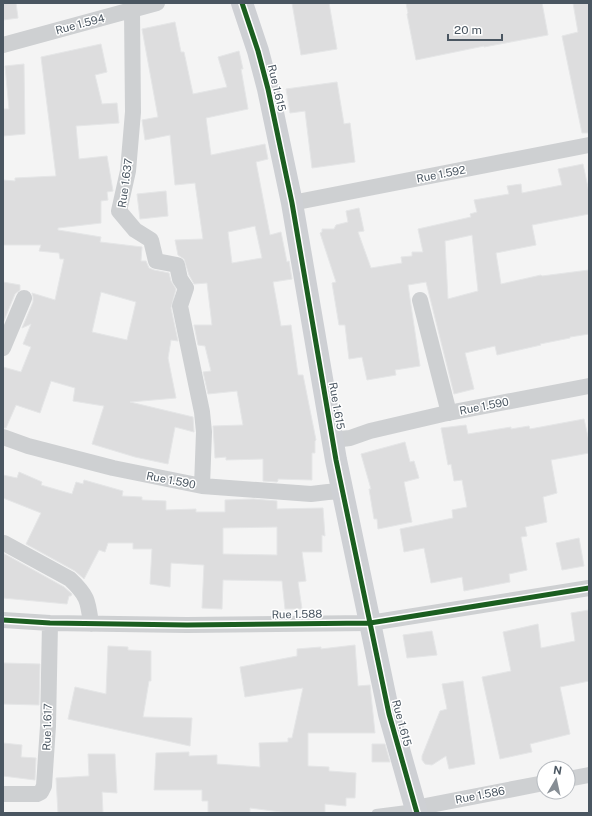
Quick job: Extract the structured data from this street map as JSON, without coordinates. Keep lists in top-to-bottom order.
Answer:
{
  "streets": {
    "street": [
      "Rue 1.594",
      "Rue 1.615",
      "Rue 1.592",
      "Rue 1.637",
      "Rue 1.590",
      "Rue 1.588",
      "Rue 1.617",
      "Rue 1.586"
    ]
  },
  "crossings": [
    ["Rue 1.594", "Rue 1.637"],
    ["Rue 1.615", "Rue 1.592"],
    ["Rue 1.615", "Rue 1.590"],
    ["Rue 1.615", "Rue 1.588"],
    ["Rue 1.615", "Rue 1.586"],
    ["Rue 1.637", "Rue 1.590"],
    ["Rue 1.588", "Rue 1.617"]
  ],
  "scale_bar": "20 m",
  "north": "top"
}
